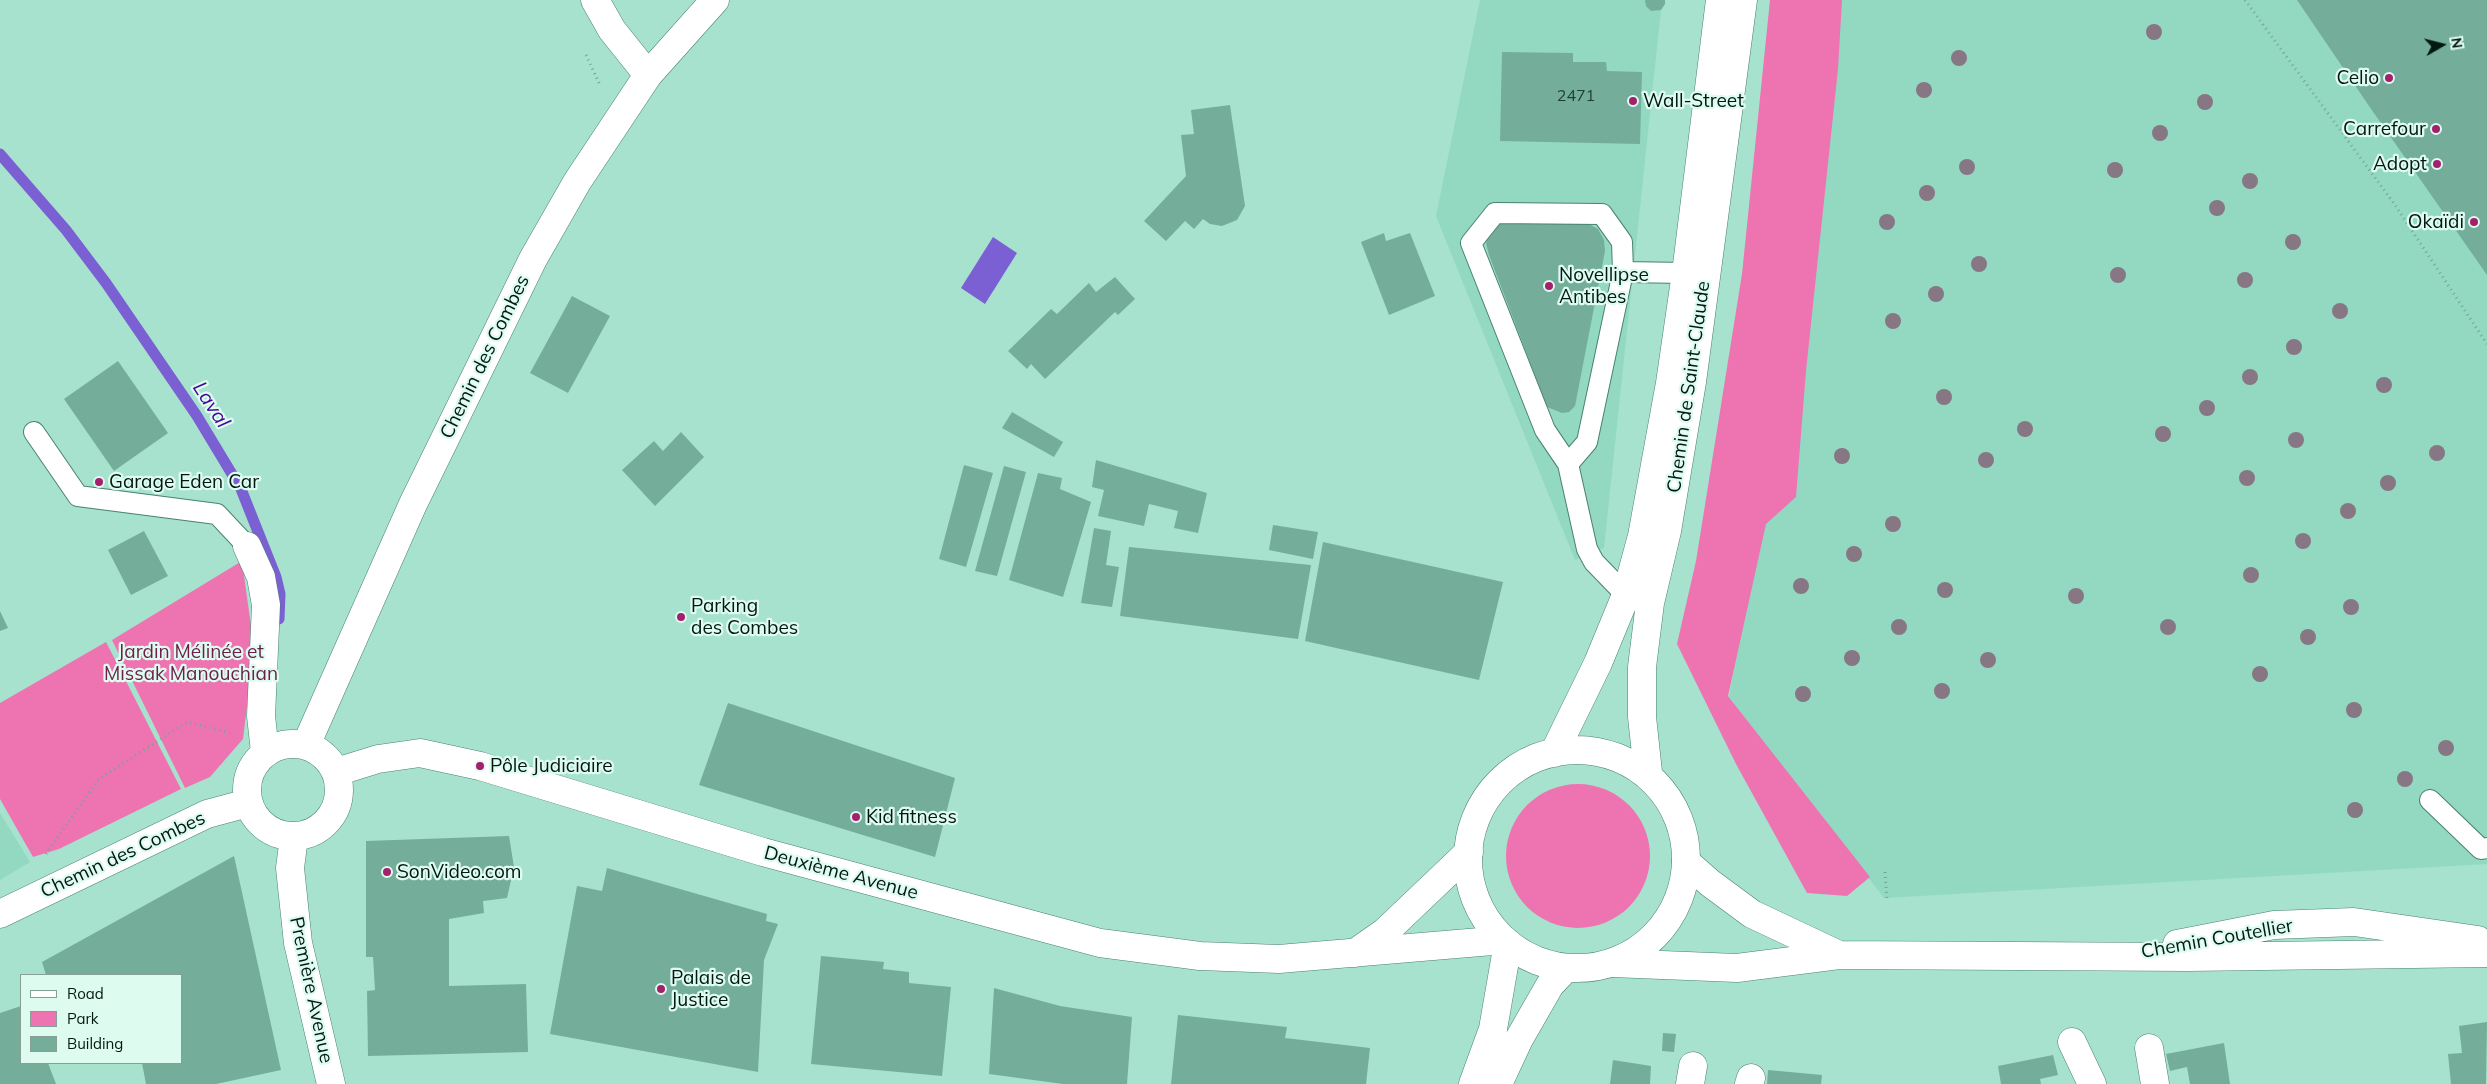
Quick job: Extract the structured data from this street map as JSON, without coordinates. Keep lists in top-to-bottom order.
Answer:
{
  "streets": {
    "street": [
      "Chemin des Combes",
      "Chemin de Saint-Claude",
      "Deuxième Avenue",
      "Chemin Coutellier",
      "Première Avenue"
    ]
  },
  "crossings": [
    ["Chemin des Combes", "Deuxième Avenue"],
    ["Chemin des Combes", "Première Avenue"],
    ["Deuxième Avenue", "Première Avenue"]
  ],
  "water": ["Laval"],
  "parks": ["Jardin Mélinée et Missak Manouchian"],
  "places": [
    "Celio",
    "Wall-Street",
    "Carrefour",
    "Adopt",
    "Okaïdi",
    "Novellipse Antibes",
    "Garage Eden Car",
    "Parking des Combes",
    "Pôle Judiciaire",
    "Kid fitness",
    "SonVideo.com",
    "Palais de Justice"
  ],
  "house_numbers": ["2471"],
  "legend": ["Road", "Park", "Building"],
  "north": "right"
}
